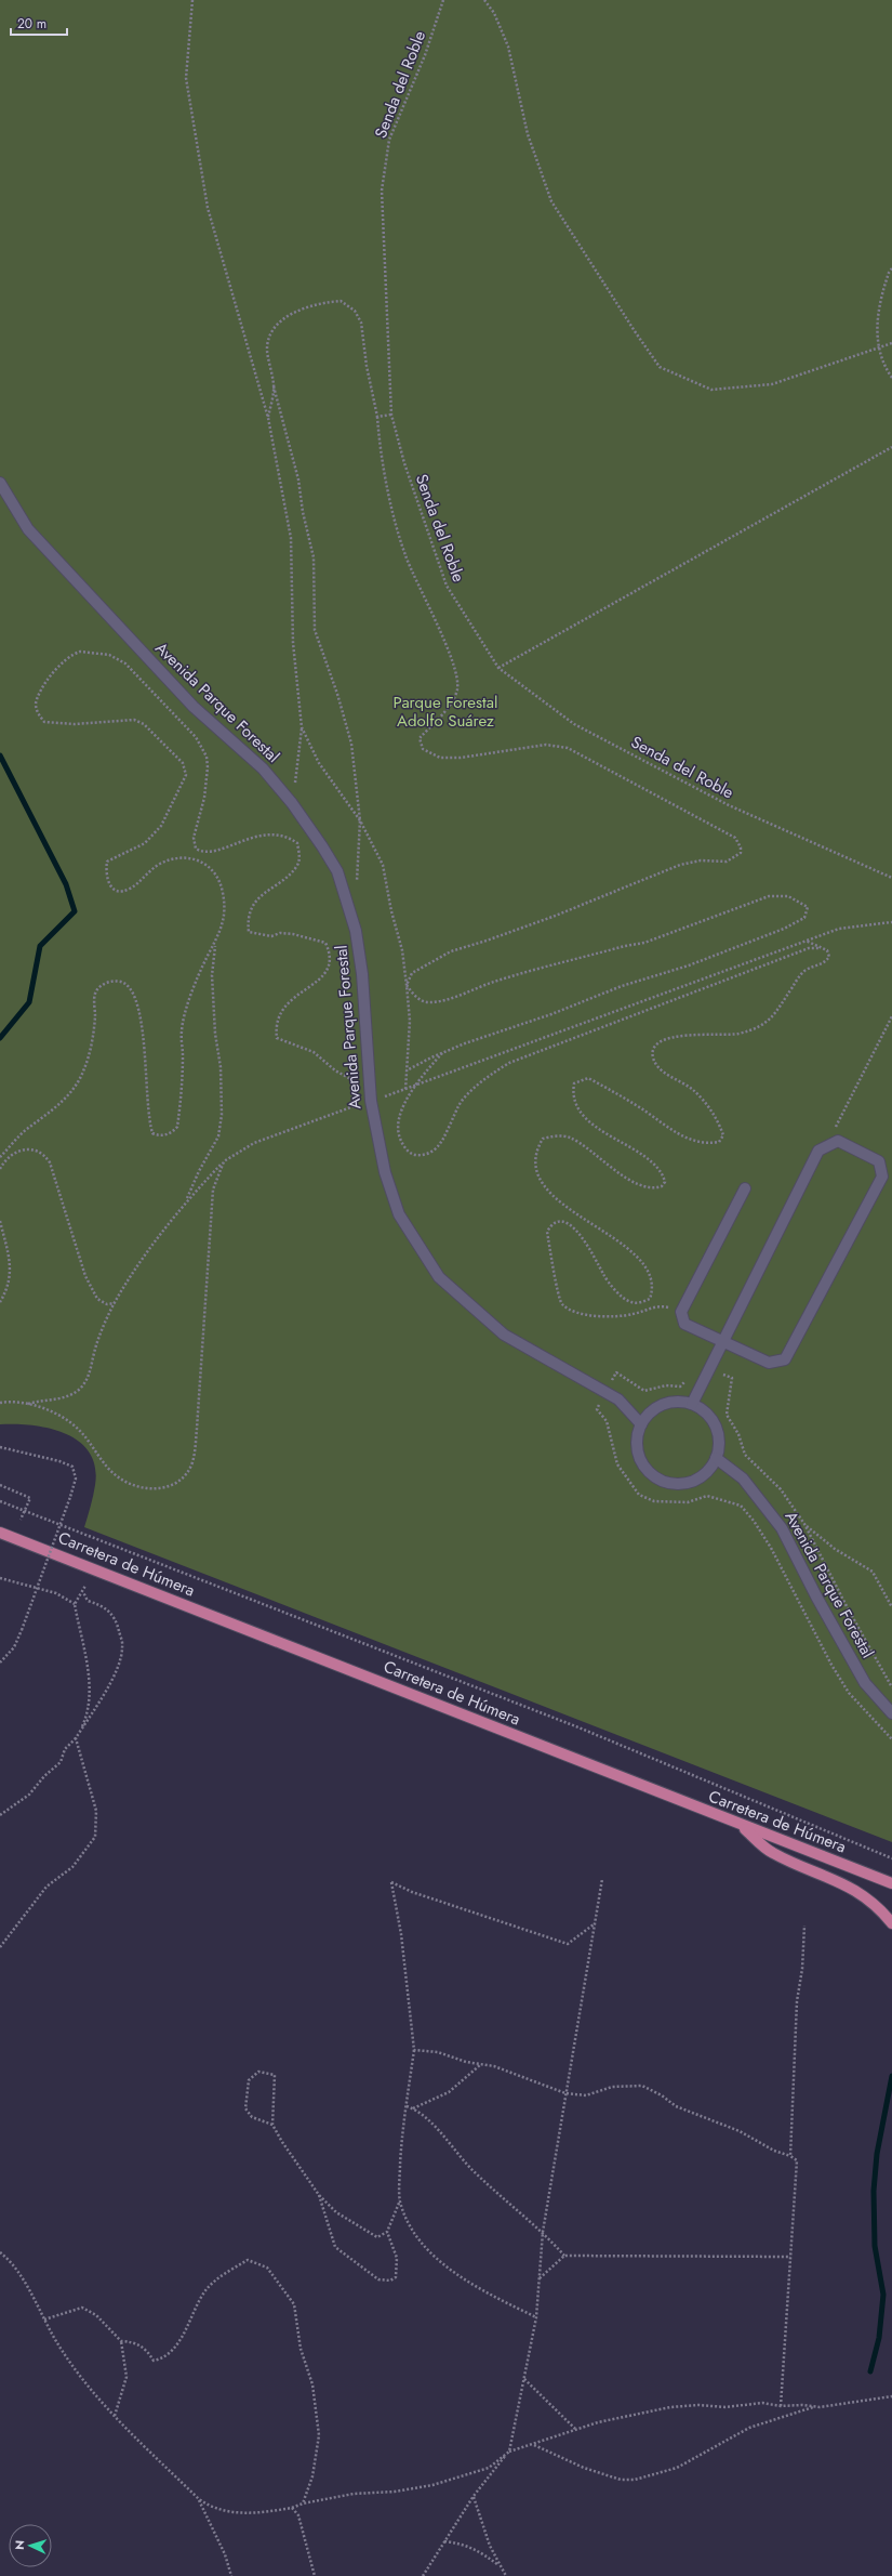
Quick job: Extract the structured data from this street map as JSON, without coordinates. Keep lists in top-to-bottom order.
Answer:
{
  "streets": {
    "main road": ["Carretera de Húmera"],
    "street": ["Avenida Parque Forestal"],
    "path": ["Senda del Roble"]
  },
  "parks": ["Parque Forestal Adolfo Suárez"],
  "scale_bar": "20 m",
  "north": "left"
}
